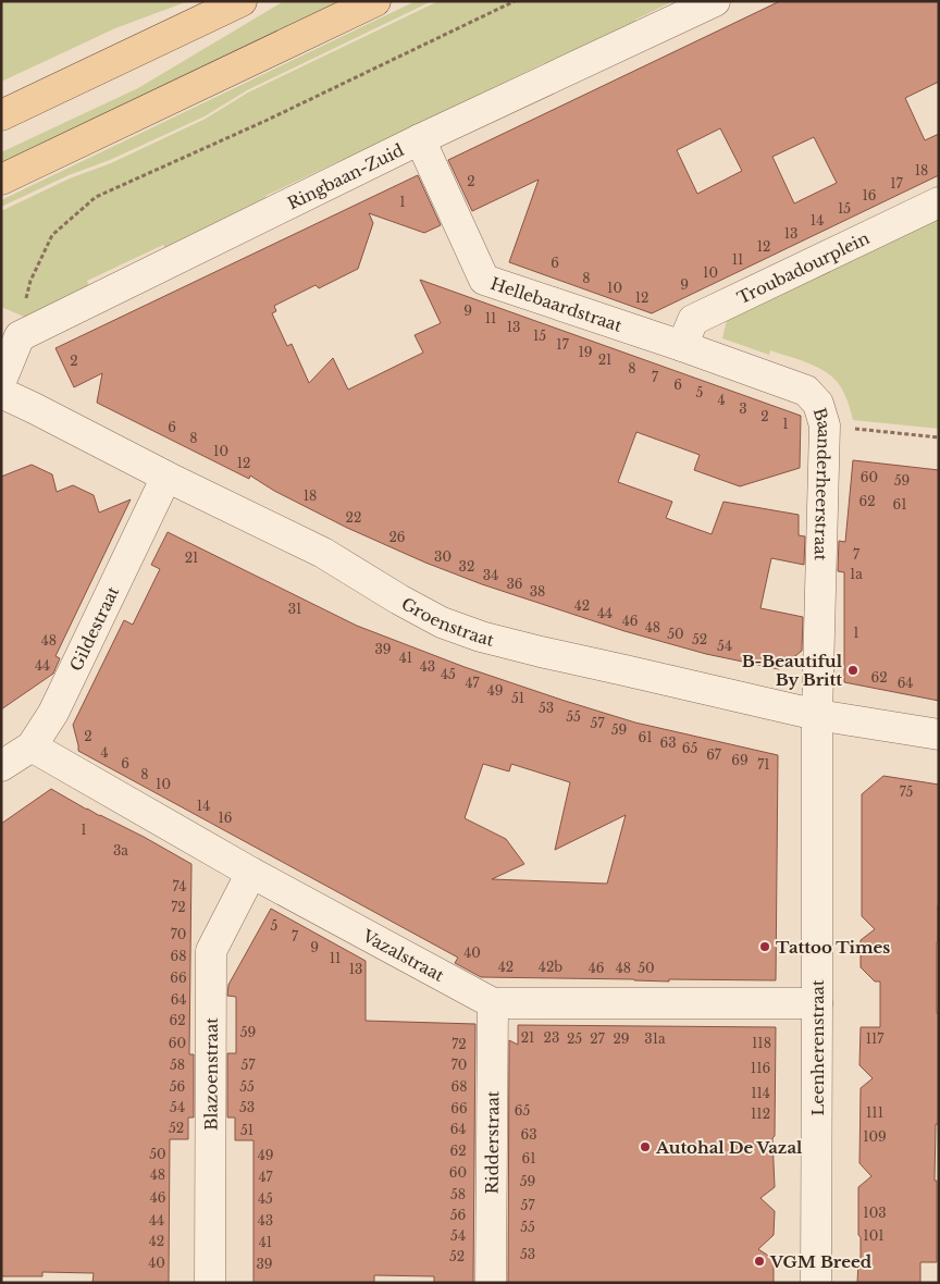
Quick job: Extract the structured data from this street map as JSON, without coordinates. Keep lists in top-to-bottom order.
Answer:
{
  "streets": {
    "street": [
      "Ringbaan-Zuid",
      "Troubadourplein",
      "Hellebaardstraat",
      "Baanderheerstraat",
      "Groenstraat",
      "Gildestraat",
      "Vazalstraat",
      "Leenherenstraat",
      "Blazoenstraat",
      "Ridderstraat"
    ]
  },
  "crossings": [
    ["Ringbaan-Zuid", "Hellebaardstraat"],
    ["Troubadourplein", "Hellebaardstraat"],
    ["Troubadourplein", "Baanderheerstraat"],
    ["Hellebaardstraat", "Baanderheerstraat"],
    ["Baanderheerstraat", "Groenstraat"],
    ["Baanderheerstraat", "Leenherenstraat"],
    ["Groenstraat", "Gildestraat"],
    ["Groenstraat", "Leenherenstraat"],
    ["Gildestraat", "Vazalstraat"],
    ["Vazalstraat", "Leenherenstraat"],
    ["Vazalstraat", "Blazoenstraat"],
    ["Vazalstraat", "Ridderstraat"]
  ],
  "places": [
    "B-Beautiful By Britt",
    "Tattoo Times",
    "Autohal De Vazal",
    "VGM Breed"
  ],
  "house_numbers": [
    "18",
    "2",
    "17",
    "16",
    "1",
    "15",
    "14",
    "13",
    "12",
    "11",
    "6",
    "10",
    "8",
    "9",
    "10",
    "12",
    "9",
    "11",
    "13",
    "15",
    "17",
    "19",
    "21",
    "2",
    "8",
    "7",
    "6",
    "5",
    "4",
    "3",
    "2",
    "1",
    "6",
    "8",
    "10",
    "12",
    "60",
    "59",
    "18",
    "62",
    "61",
    "22",
    "26",
    "7",
    "30",
    "21",
    "32",
    "1a",
    "34",
    "36",
    "38",
    "42",
    "31",
    "44",
    "46",
    "48",
    "1",
    "50",
    "52",
    "48",
    "54",
    "39",
    "41",
    "44",
    "43",
    "45",
    "62",
    "47",
    "64",
    "49",
    "51",
    "53",
    "55",
    "57",
    "59",
    "2",
    "61",
    "63",
    "65",
    "4",
    "67",
    "69",
    "6",
    "71",
    "8",
    "10",
    "75",
    "14",
    "16",
    "1",
    "3a",
    "74",
    "72",
    "5",
    "70",
    "7",
    "9",
    "40",
    "68",
    "11",
    "42",
    "42b",
    "46",
    "48",
    "50",
    "13",
    "66",
    "64",
    "62",
    "59",
    "21",
    "23",
    "25",
    "27",
    "29",
    "31a",
    "117",
    "60",
    "118",
    "72",
    "58",
    "57",
    "70",
    "116",
    "56",
    "55",
    "68",
    "114",
    "54",
    "53",
    "66",
    "65",
    "111",
    "112",
    "52",
    "64",
    "51",
    "63",
    "109",
    "62",
    "50",
    "49",
    "61",
    "60",
    "48",
    "47",
    "59",
    "58",
    "46",
    "45",
    "57",
    "103",
    "56",
    "44",
    "43",
    "55",
    "54",
    "101",
    "42",
    "41",
    "53",
    "52",
    "40",
    "39"
  ]
}
